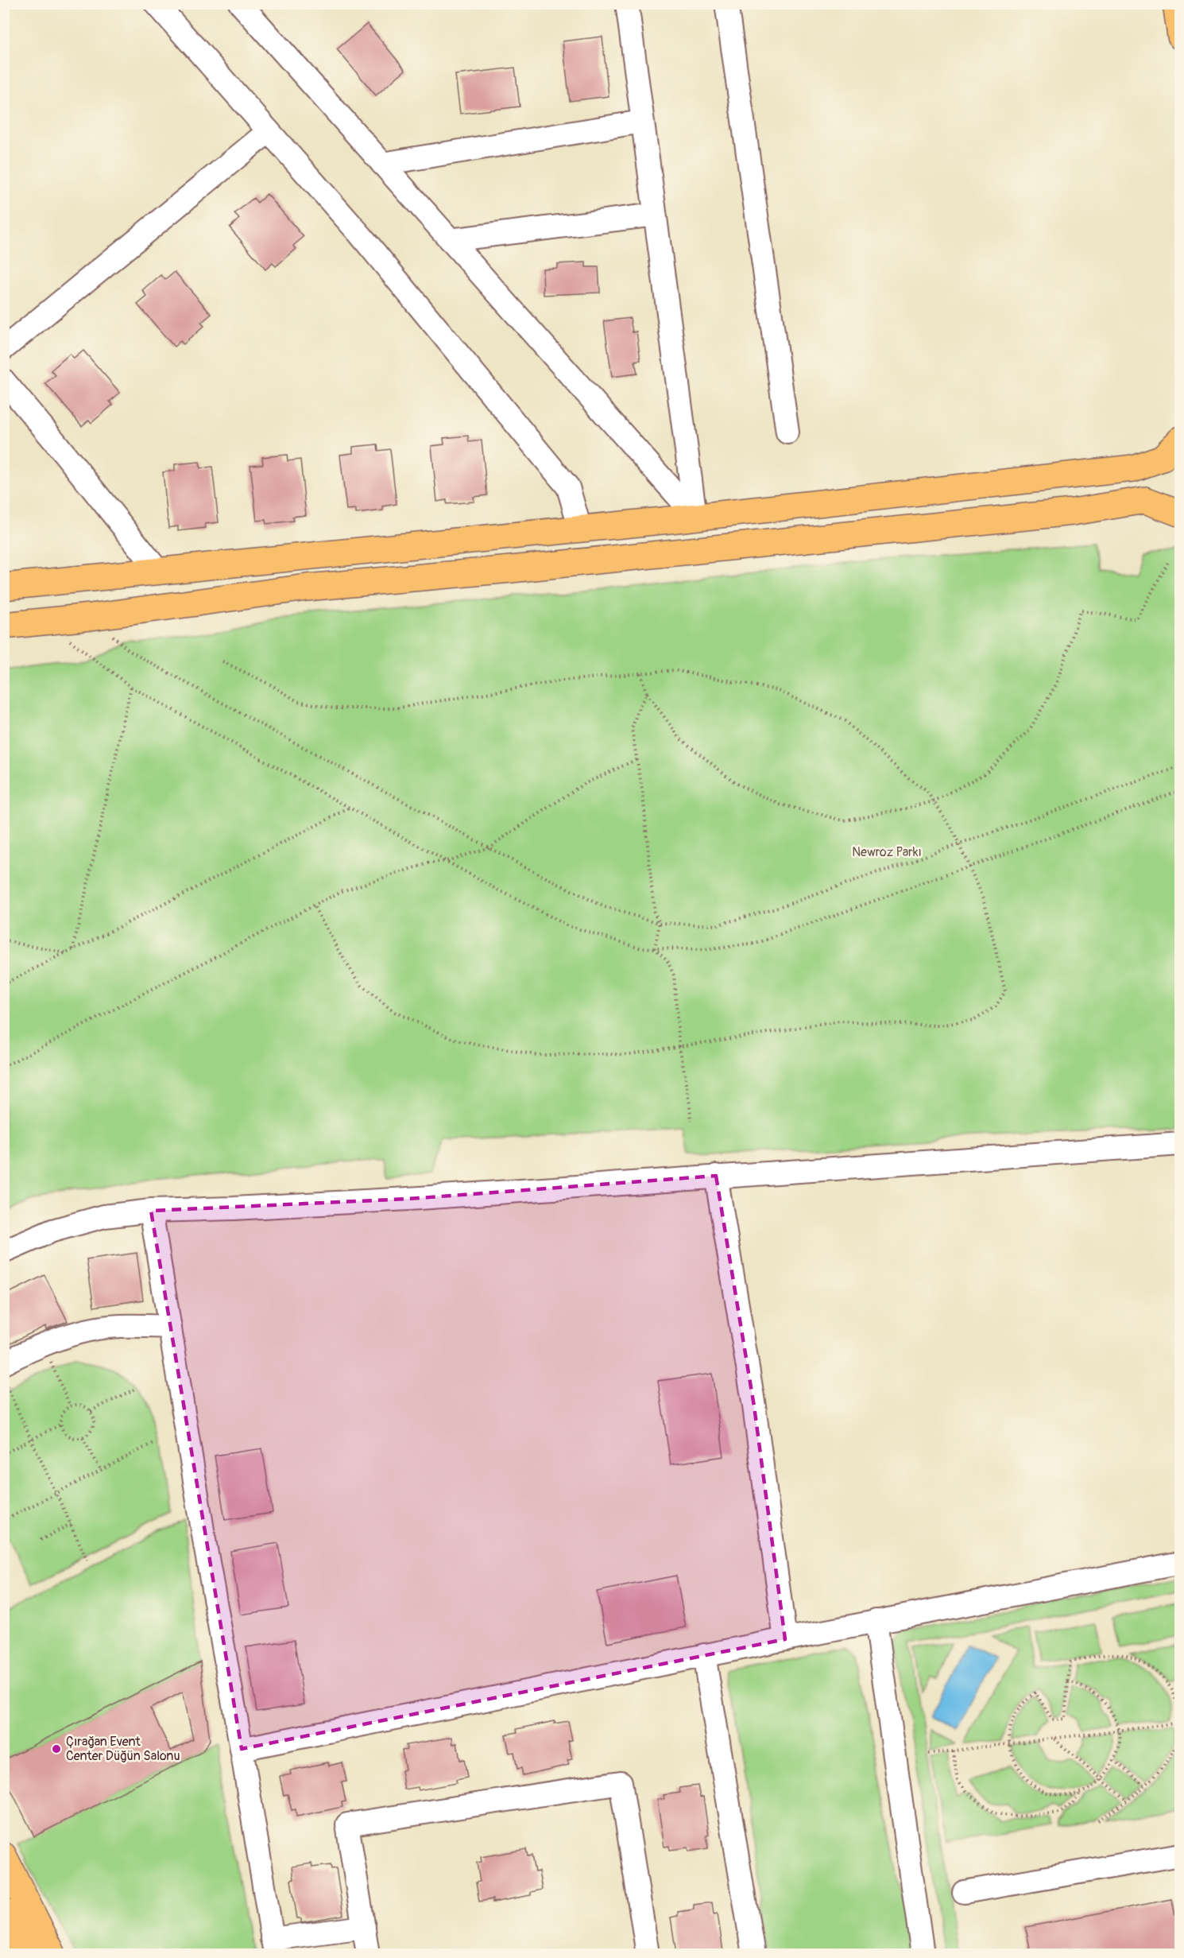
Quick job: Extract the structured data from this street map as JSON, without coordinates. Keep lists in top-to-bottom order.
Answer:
{
  "parks": ["Newroz Parkı"],
  "places": ["Çırağan Event Center Düğün Salonu"]
}
